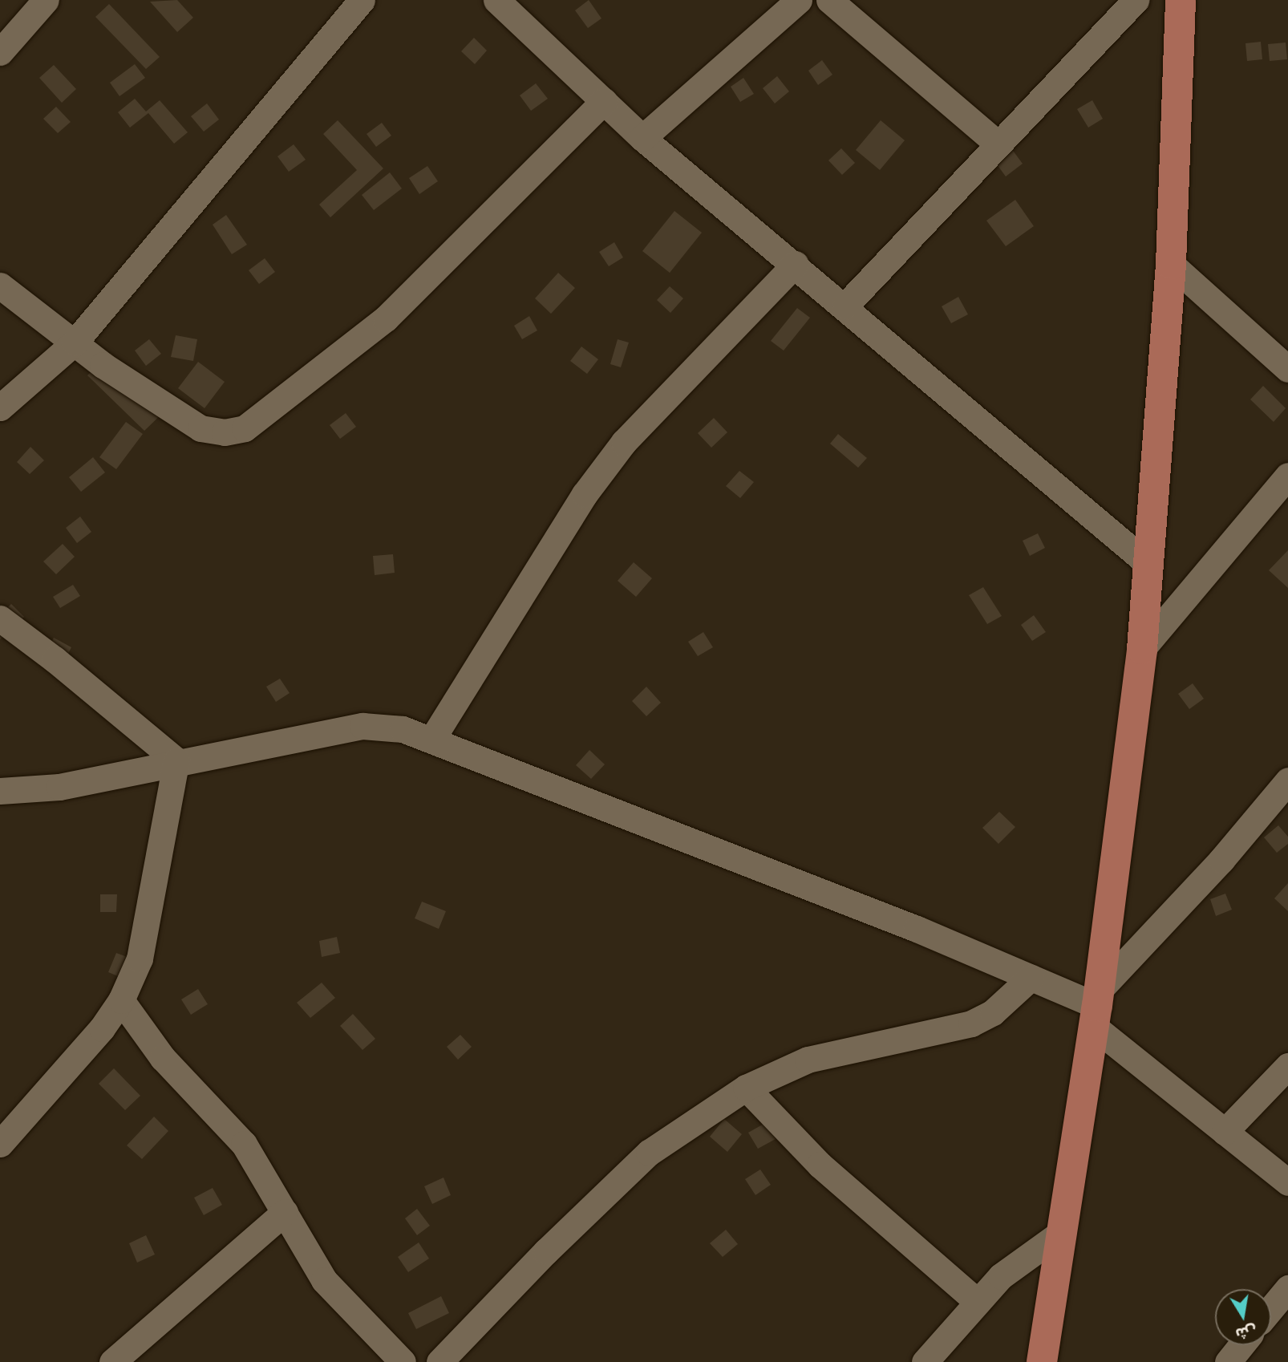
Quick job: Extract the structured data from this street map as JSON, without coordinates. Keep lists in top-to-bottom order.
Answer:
{
  "north": "bottom"
}
